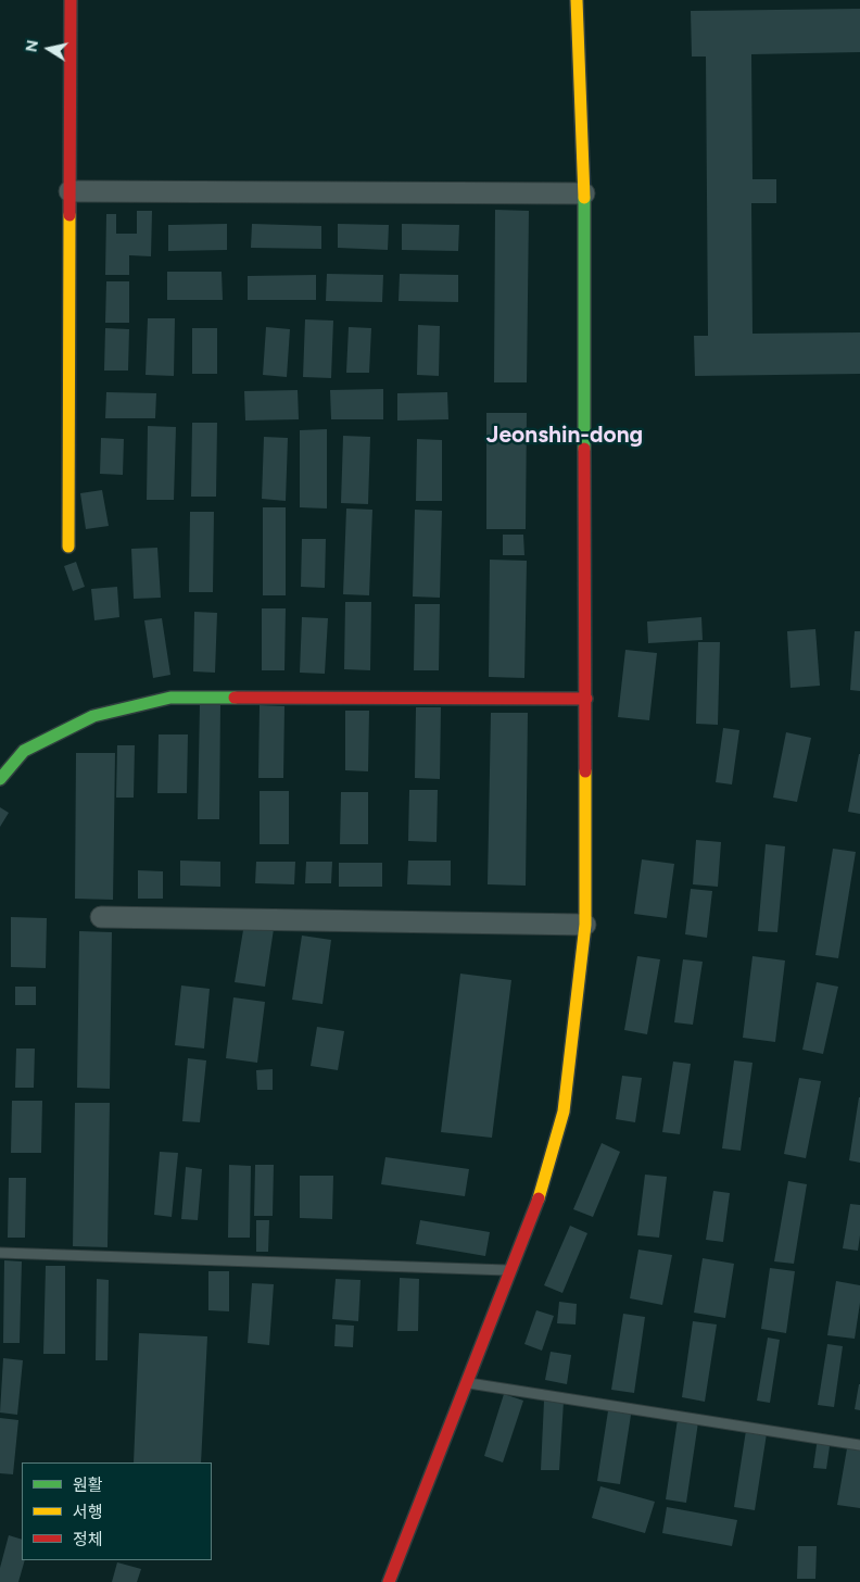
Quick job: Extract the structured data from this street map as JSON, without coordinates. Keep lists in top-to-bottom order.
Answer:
{
  "districts": ["Jeonshin-dong"],
  "legend": ["원활", "서행", "정체"],
  "north": "left"
}
